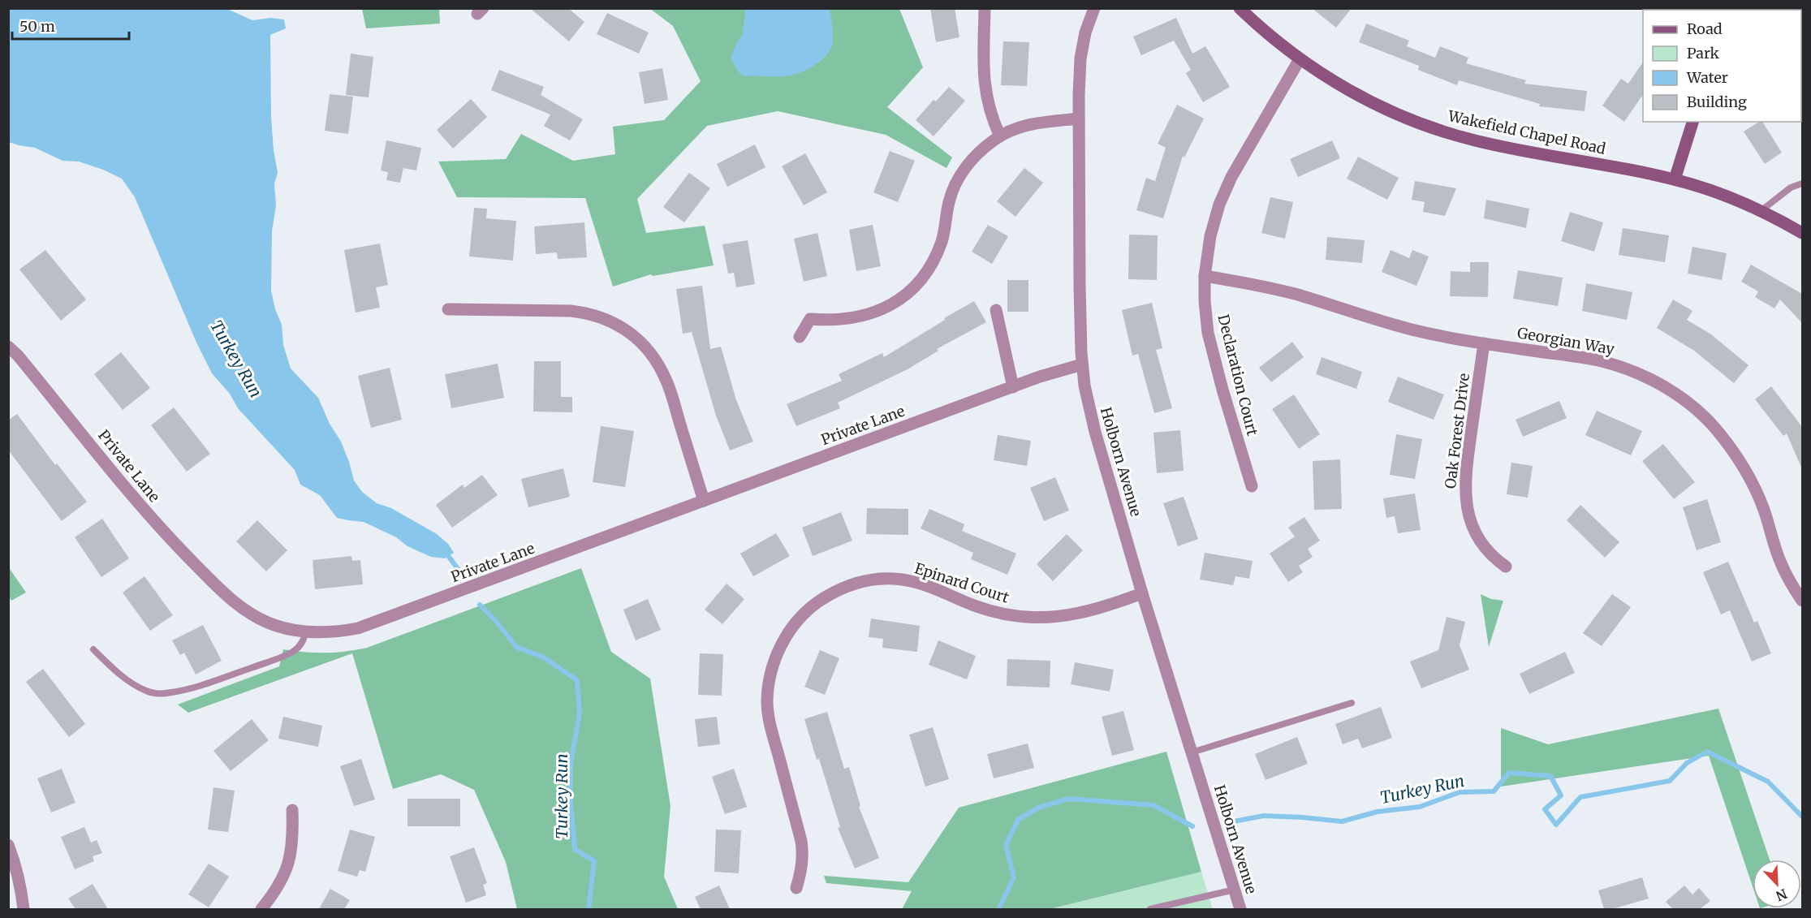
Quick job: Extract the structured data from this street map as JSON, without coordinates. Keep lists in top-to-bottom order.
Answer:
{
  "streets": {
    "main road": ["Wakefield Chapel Road"],
    "street": [
      "Georgian Way",
      "Declaration Court",
      "Private Lane",
      "Oak Forest Drive",
      "Holborn Avenue",
      "Epinard Court"
    ]
  },
  "crossings": [
    ["Wakefield Chapel Road", "Declaration Court"],
    ["Georgian Way", "Declaration Court"],
    ["Georgian Way", "Oak Forest Drive"],
    ["Private Lane", "Holborn Avenue"],
    ["Holborn Avenue", "Epinard Court"]
  ],
  "water": ["Turkey Run"],
  "legend": [
    "Road",
    "Park",
    "Water",
    "Building"
  ],
  "scale_bar": "50 m",
  "north": "bottom right"
}
